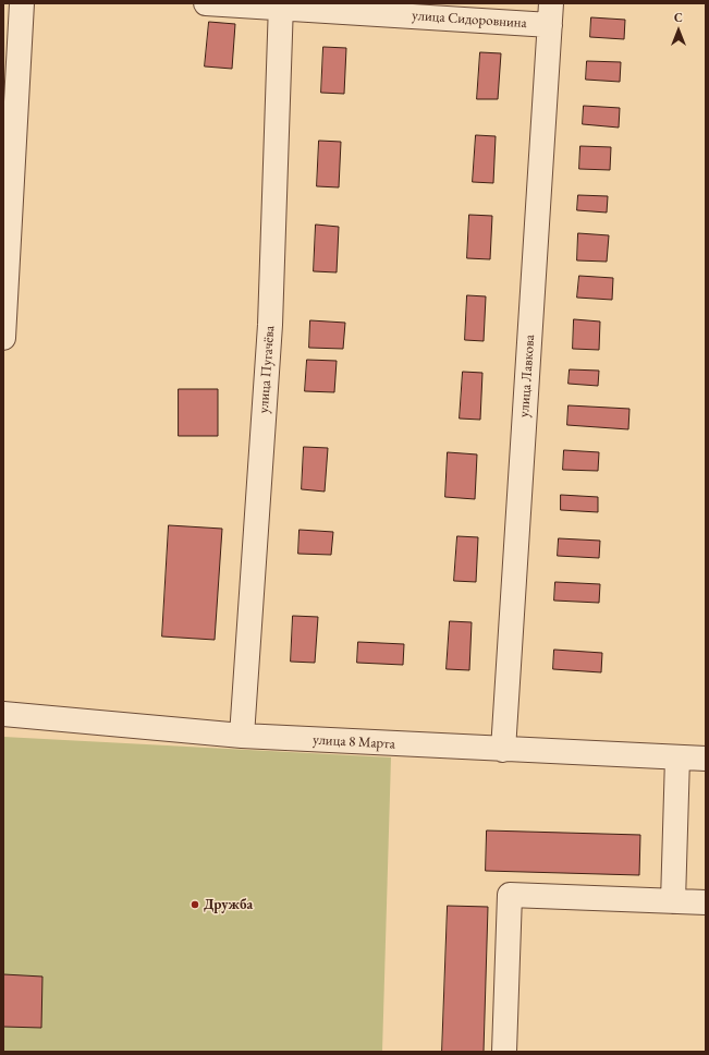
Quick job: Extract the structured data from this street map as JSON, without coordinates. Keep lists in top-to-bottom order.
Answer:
{
  "streets": {
    "street": [
      "улица Сидоровнина",
      "улица Пугачёва",
      "улица Лавкова",
      "улица 8 Марта"
    ]
  },
  "crossings": [
    ["улица Сидоровнина", "улица Пугачёва"],
    ["улица Сидоровнина", "улица Лавкова"],
    ["улица Пугачёва", "улица 8 Марта"],
    ["улица Лавкова", "улица 8 Марта"]
  ],
  "places": ["Дружба"],
  "north": "top"
}
